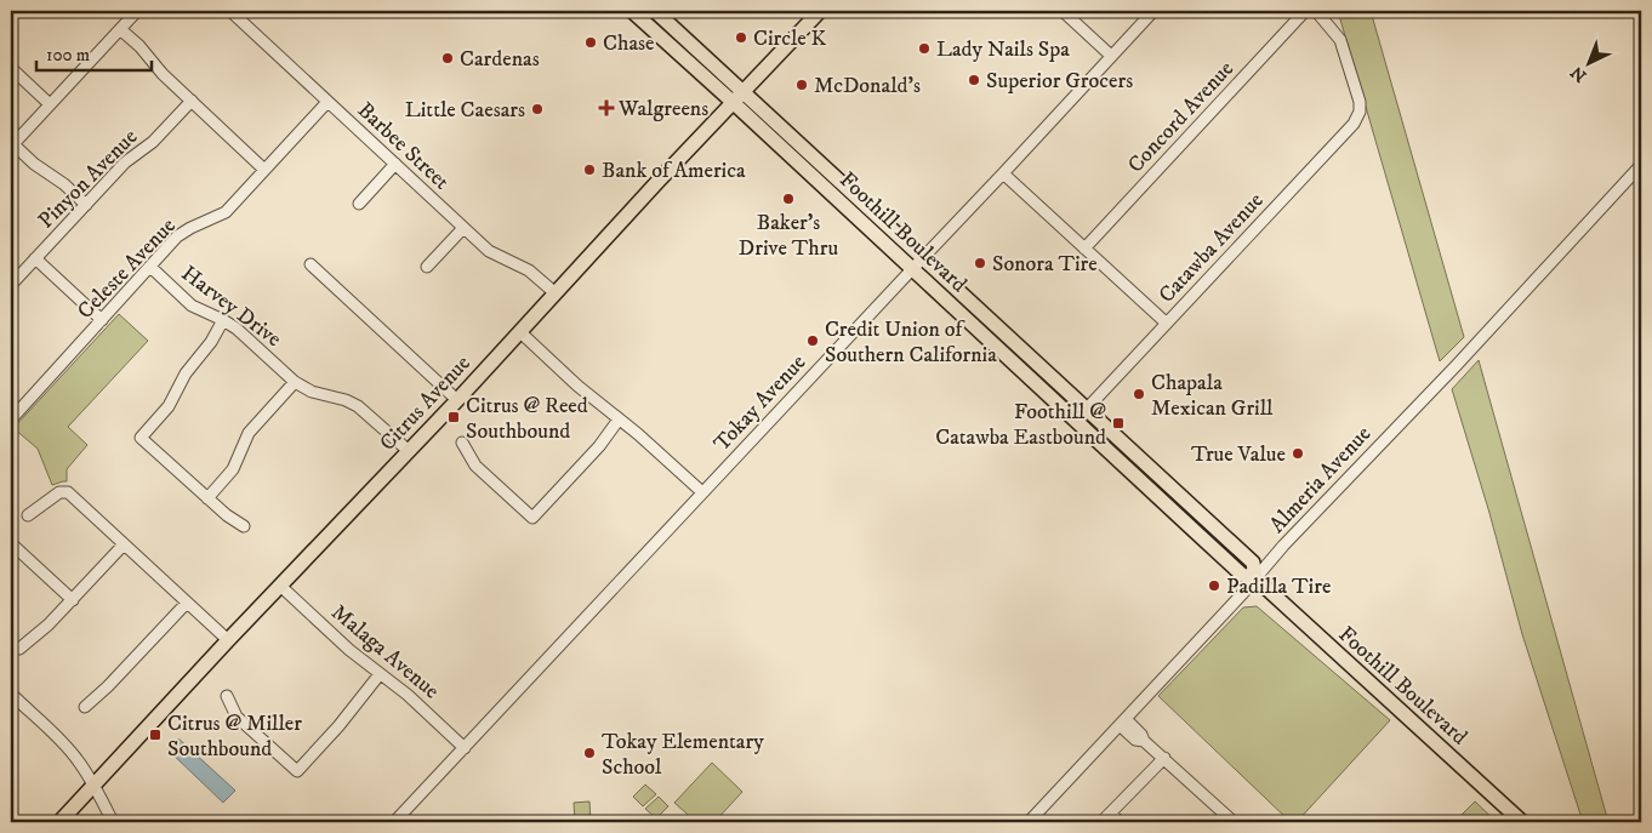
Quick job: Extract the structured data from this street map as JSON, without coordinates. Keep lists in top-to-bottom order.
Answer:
{
  "streets": {
    "main road": ["Foothill Boulevard", "Citrus Avenue"],
    "street": [
      "Concord Avenue",
      "Barbee Street",
      "Pinyon Avenue",
      "Catawba Avenue",
      "Celeste Avenue",
      "Harvey Drive",
      "Tokay Avenue",
      "Almeria Avenue",
      "Malaga Avenue"
    ]
  },
  "crossings": [
    ["Barbee Street", "Celeste Avenue"],
    ["Barbee Street", "Citrus Avenue"],
    ["Foothill Boulevard", "Catawba Avenue"],
    ["Foothill Boulevard", "Citrus Avenue"],
    ["Foothill Boulevard", "Tokay Avenue"],
    ["Foothill Boulevard", "Almeria Avenue"],
    ["Celeste Avenue", "Harvey Drive"],
    ["Harvey Drive", "Citrus Avenue"],
    ["Citrus Avenue", "Malaga Avenue"],
    ["Tokay Avenue", "Malaga Avenue"]
  ],
  "places": {
    "other": [
      "Circle K",
      "Chase",
      "Lady Nails Spa",
      "Cardenas",
      "Superior Grocers",
      "McDonald's",
      "Little Caesars",
      "Bank of America",
      "Baker's Drive Thru",
      "Sonora Tire",
      "Credit Union of Southern California",
      "Chapala Mexican Grill",
      "True Value",
      "Padilla Tire",
      "Tokay Elementary School"
    ],
    "health": ["Walgreens"],
    "transit": ["Citrus @ Reed Southbound", "Foothill @ Catawba Eastbound", "Citrus @ Miller Southbound"]
  },
  "scale_bar": "100 m",
  "north": "bottom left"
}
